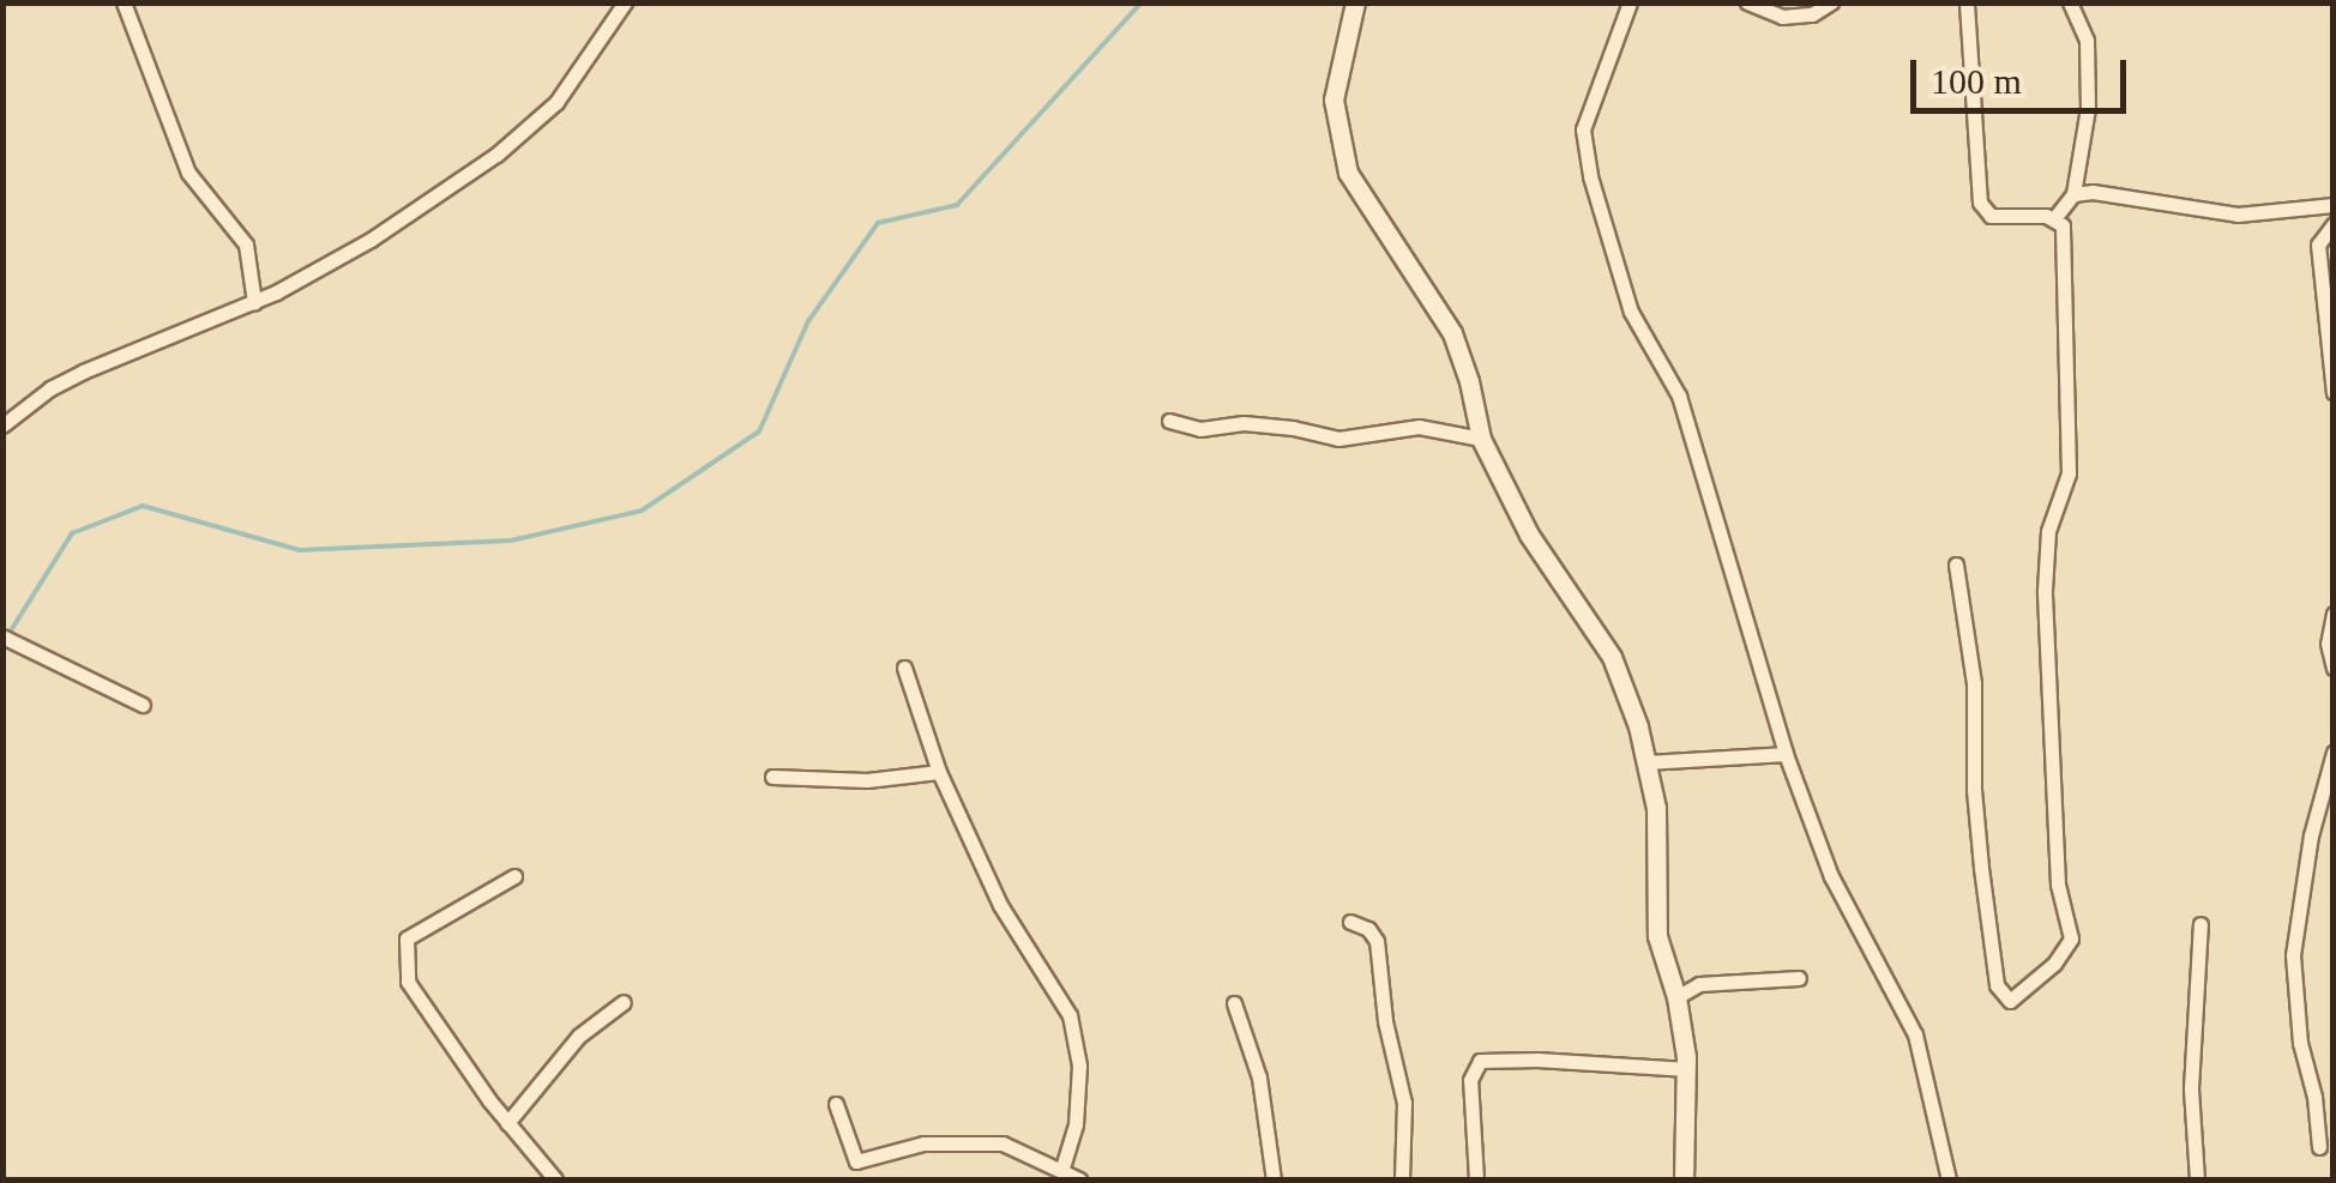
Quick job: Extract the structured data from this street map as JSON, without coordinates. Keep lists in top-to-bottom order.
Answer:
{
  "scale_bar": "100 m"
}
